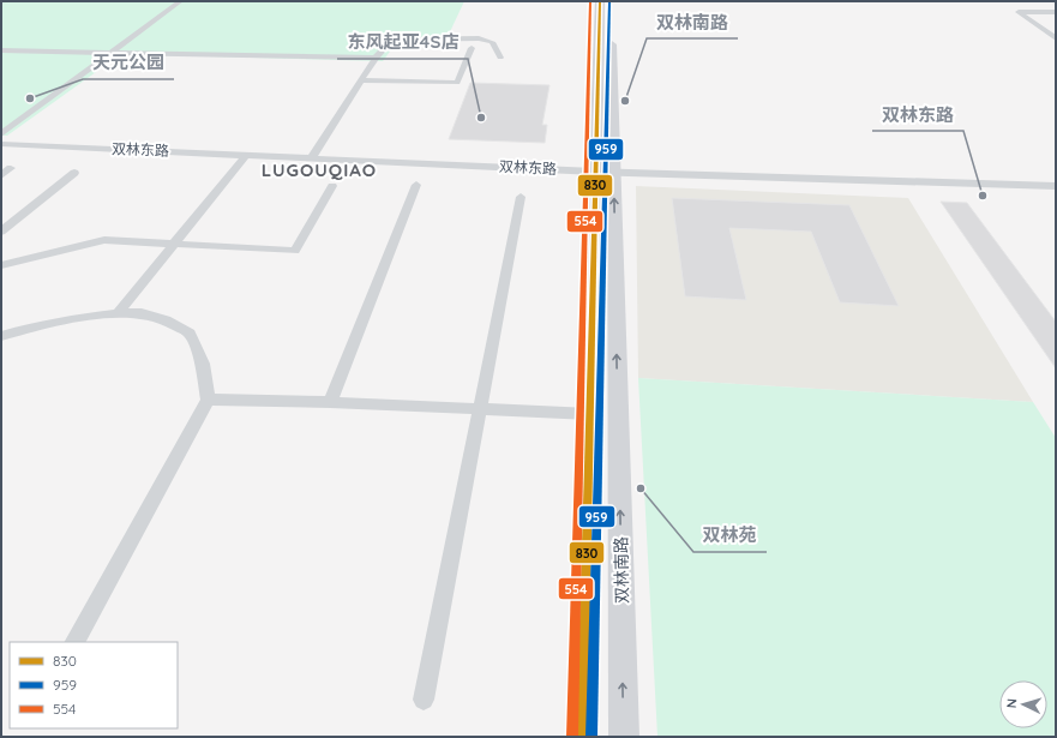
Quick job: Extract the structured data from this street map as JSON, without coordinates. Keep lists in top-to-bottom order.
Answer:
{
  "streets": {
    "street": ["双林东路", "双林南路"]
  },
  "crossings": [
    ["双林东路", "双林南路"]
  ],
  "districts": ["LUGOUQIAO"],
  "places": [
    "天元公园",
    "双林南路",
    "东风起亚4S店",
    "双林东路",
    "双林苑"
  ],
  "lines": ["transit line 830", "transit line 959", "transit line 554"],
  "legend": ["830", "959", "554"],
  "north": "left"
}
